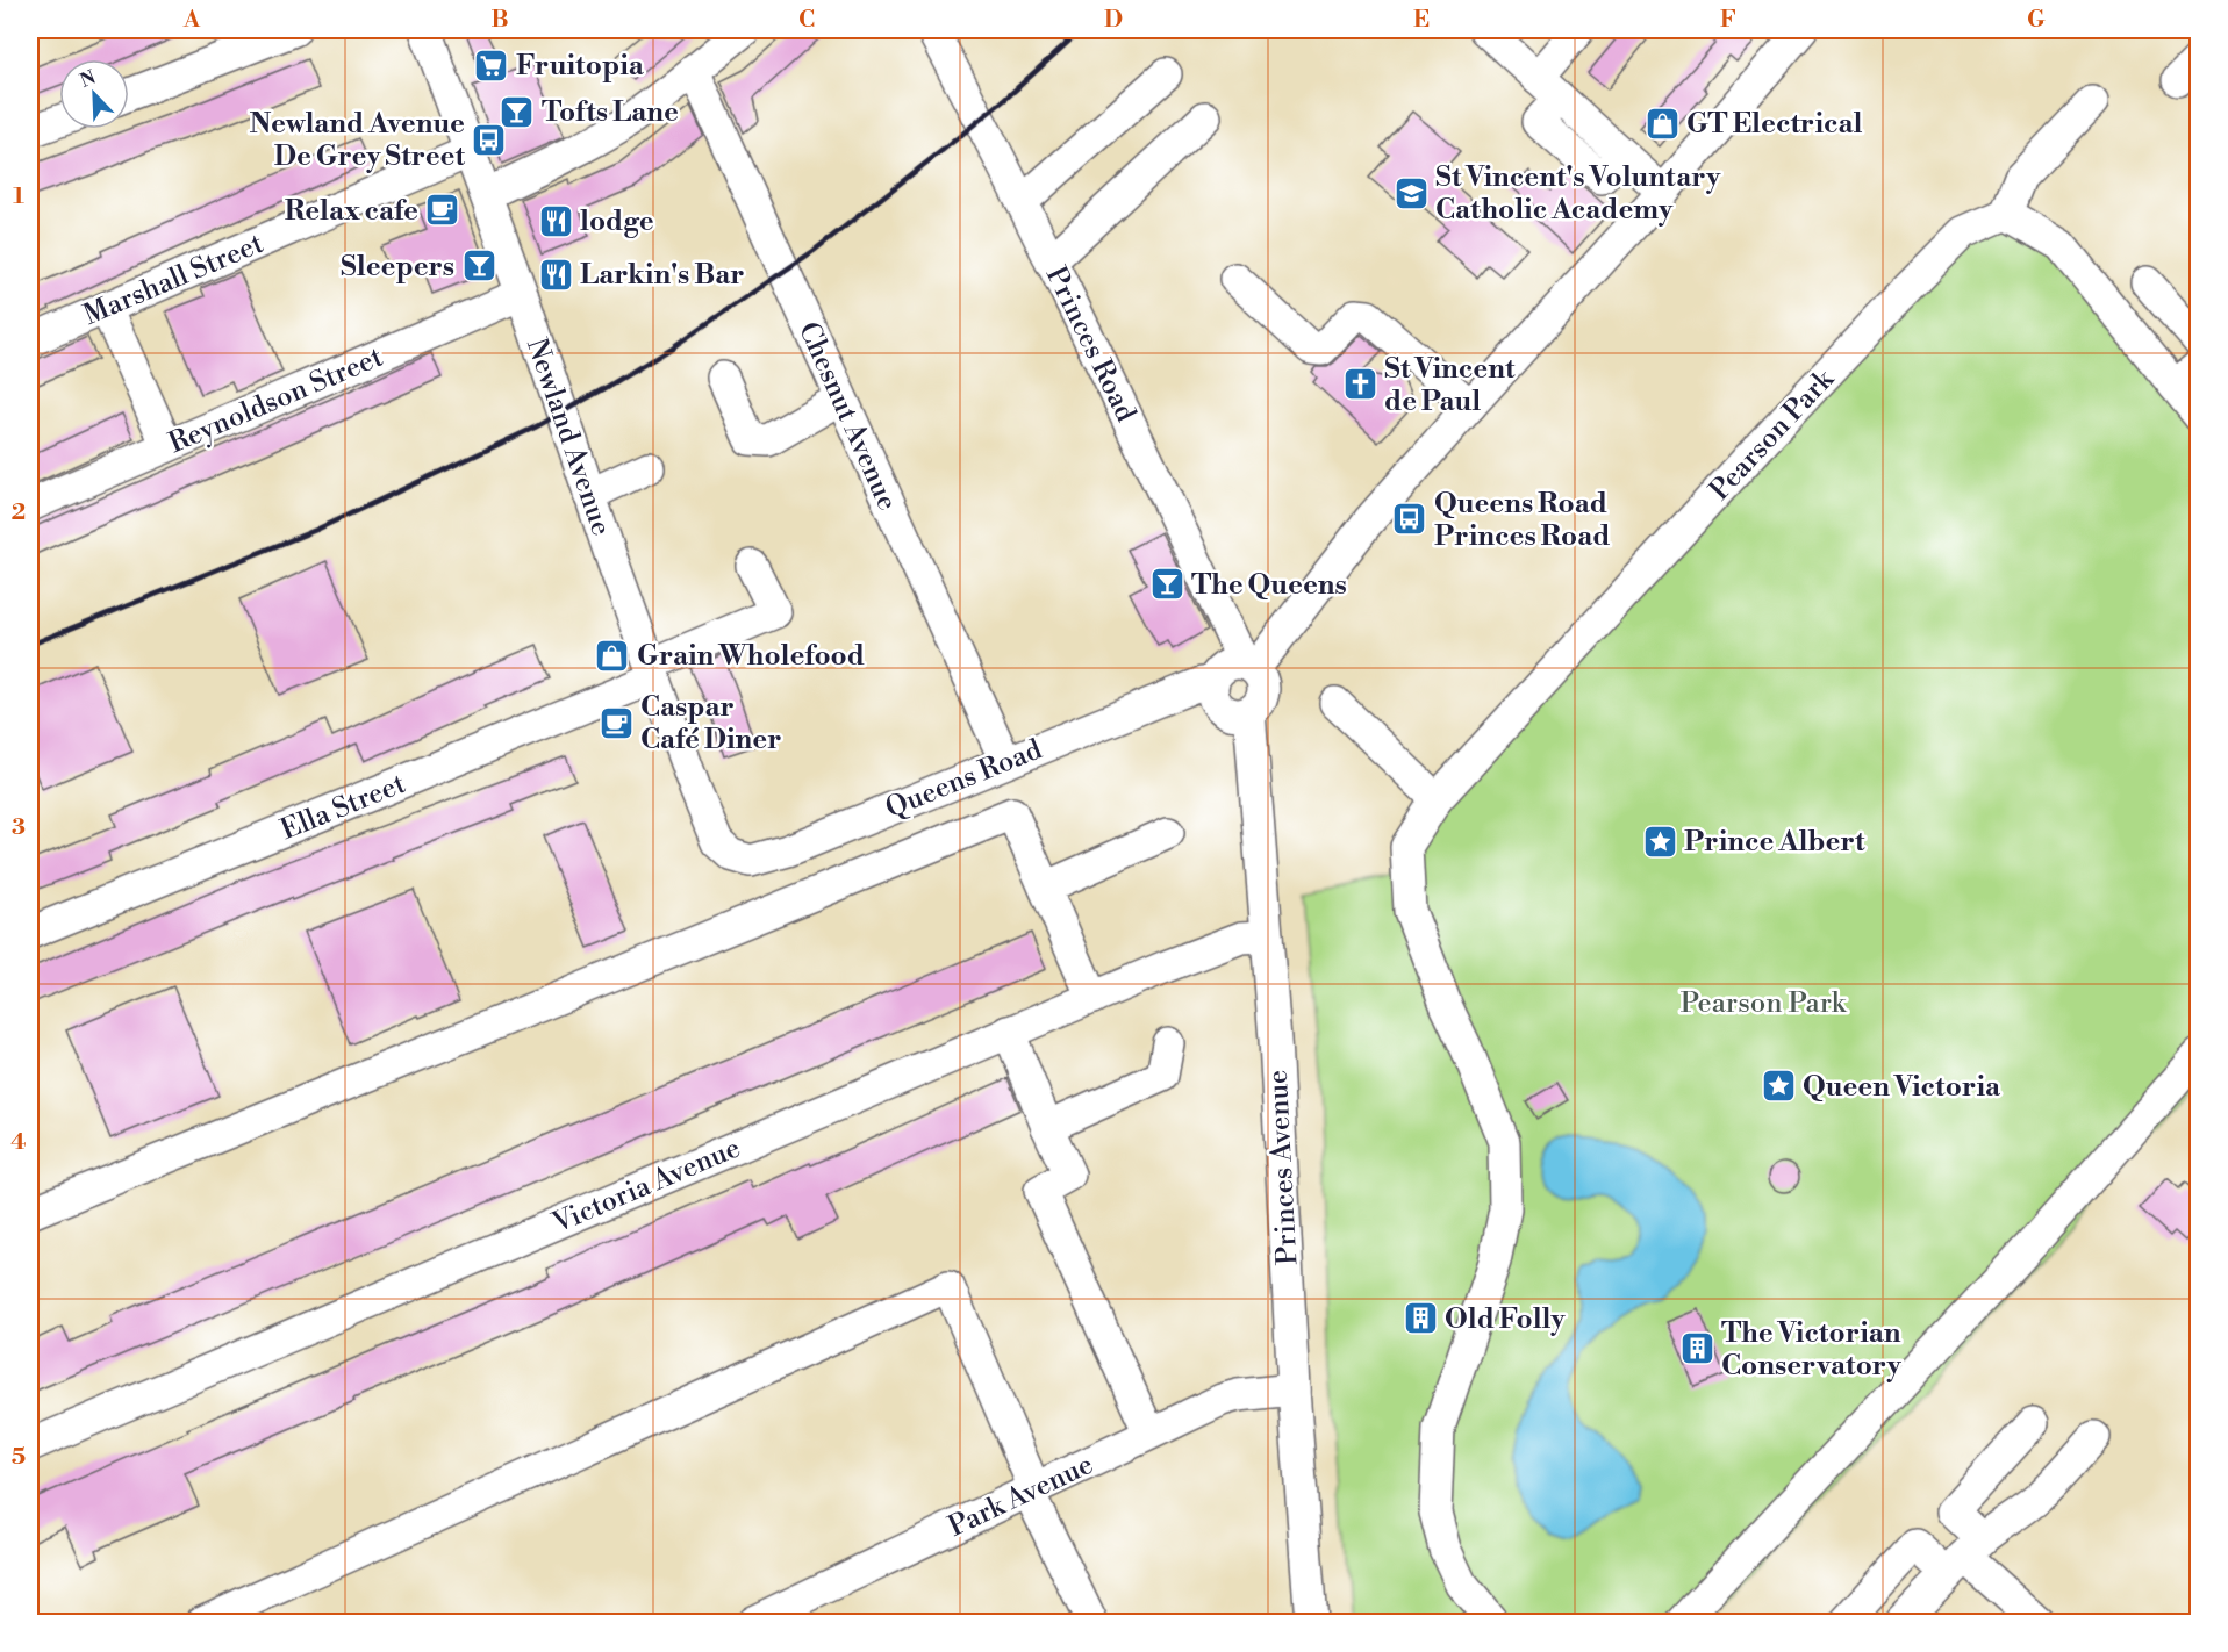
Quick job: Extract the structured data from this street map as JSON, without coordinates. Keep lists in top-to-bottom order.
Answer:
{
  "streets": {
    "street": [
      "Marshall Street",
      "Princes Road",
      "Reynoldson Street",
      "Chesnut Avenue",
      "Pearson Park",
      "Newland Avenue",
      "Queens Road",
      "Ella Street",
      "Princes Avenue",
      "Victoria Avenue",
      "Park Avenue"
    ]
  },
  "crossings": [
    ["Marshall Street", "Newland Avenue"],
    ["Princes Road", "Queens Road"],
    ["Princes Road", "Princes Avenue"],
    ["Reynoldson Street", "Newland Avenue"],
    ["Chesnut Avenue", "Queens Road"],
    ["Newland Avenue", "Queens Road"],
    ["Newland Avenue", "Ella Street"],
    ["Queens Road", "Princes Avenue"],
    ["Princes Avenue", "Victoria Avenue"],
    ["Princes Avenue", "Park Avenue"]
  ],
  "parks": ["Pearson Park"],
  "places": {
    "supermarket": ["Fruitopia"],
    "bar": ["Tofts Lane", "Sleepers", "The Queens"],
    "shop": ["GT Electrical", "Grain Wholefood"],
    "bus stop": ["Newland Avenue De Grey Street", "Queens Road Princes Road"],
    "school or university": ["St Vincent's Voluntary Catholic Academy"],
    "cafe": ["Relax cafe", "Caspar Café Diner"],
    "restaurant": ["lodge", "Larkin's Bar"],
    "church": ["St Vincent de Paul"],
    "place": ["Prince Albert", "Queen Victoria"],
    "building": ["Old Folly", "The Victorian Conservatory"]
  },
  "north": "top left",
  "grid": {
    "columns": [
      "A",
      "B",
      "C",
      "D",
      "E",
      "F",
      "G"
    ],
    "rows": [
      "1",
      "2",
      "3",
      "4",
      "5"
    ]
  }
}
